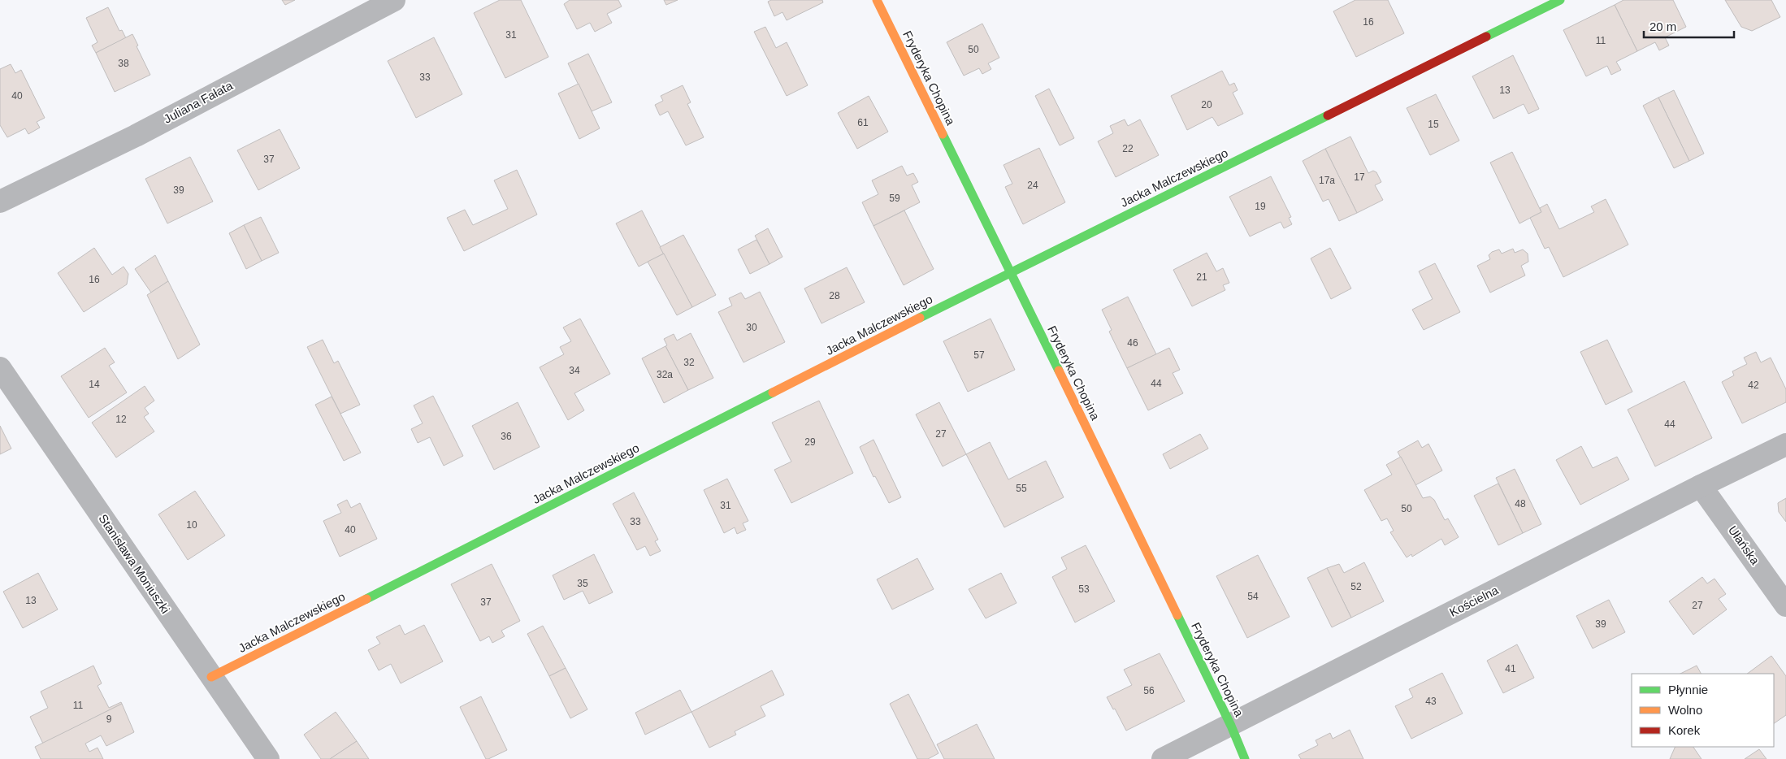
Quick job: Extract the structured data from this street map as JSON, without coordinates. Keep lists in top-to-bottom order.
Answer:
{
  "streets": {
    "street": [
      "Fryderyka Chopina",
      "Juliana Fałata",
      "Jacka Malczewskiego",
      "Ułańska",
      "Stanisława Moniuszki",
      "Kościelna"
    ]
  },
  "crossings": [
    ["Fryderyka Chopina", "Jacka Malczewskiego"],
    ["Fryderyka Chopina", "Kościelna"],
    ["Jacka Malczewskiego", "Stanisława Moniuszki"],
    ["Ułańska", "Kościelna"]
  ],
  "house_numbers": [
    "16",
    "31",
    "11",
    "50",
    "38",
    "33",
    "13",
    "40",
    "20",
    "61",
    "15",
    "22",
    "37",
    "17",
    "17a",
    "24",
    "39",
    "59",
    "19",
    "21",
    "16",
    "28",
    "30",
    "46",
    "57",
    "32",
    "34",
    "32a",
    "44",
    "14",
    "42",
    "12",
    "44",
    "27",
    "36",
    "29",
    "55",
    "48",
    "31",
    "50",
    "33",
    "10",
    "40",
    "35",
    "52",
    "53",
    "54",
    "13",
    "37",
    "27",
    "39",
    "41",
    "56",
    "43",
    "11",
    "9"
  ],
  "legend": ["Płynnie", "Wolno", "Korek"],
  "scale_bar": "20 m"
}
